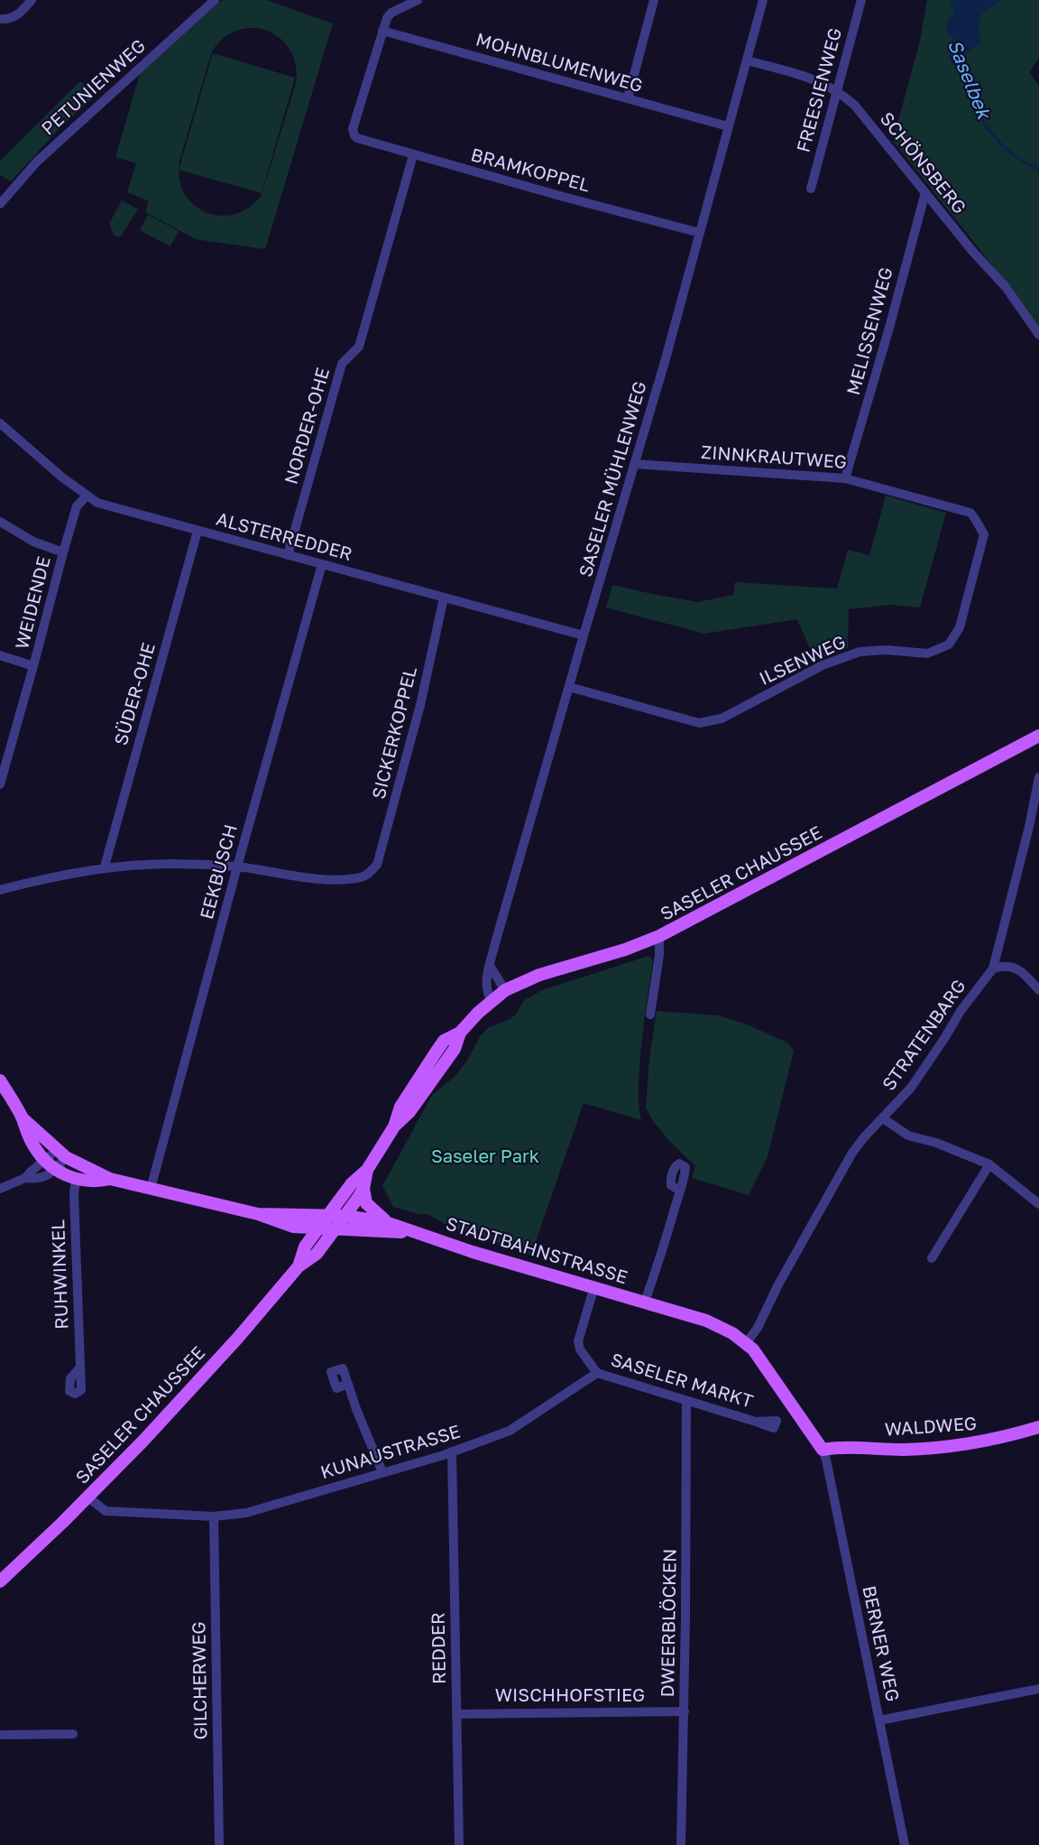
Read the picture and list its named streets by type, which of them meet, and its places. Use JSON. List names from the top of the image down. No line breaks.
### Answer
{"streets":{"main road":["SASELER CHAUSSEE","STADTBAHNSTRASSE","SASELER MARKT","WALDWEG"],"street":["MOHNBLUMENWEG","PETUNIENWEG","FREESIENWEG","SCHÖNSBERG","BRAMKOPPEL","MELISSENWEG","NORDER-OHE","ZINNKRAUTWEG","SASELER MÜHLENWEG","ALSTERREDDER","WEIDENDE","ILSENWEG","SÜDER-OHE","SICKERKOPPEL","EEKBUSCH","STRATENBARG","RUHWINKEL","KUNAUSTRASSE","DWEERBLÖCKEN","BERNER WEG","REDDER","GILCHERWEG","WISCHHOFSTIEG"]},"crossings":[["MOHNBLUMENWEG","BRAMKOPPEL"],["MOHNBLUMENWEG","SASELER MÜHLENWEG"],["FREESIENWEG","SCHÖNSBERG"],["SCHÖNSBERG","MELISSENWEG"],["SCHÖNSBERG","SASELER MÜHLENWEG"],["BRAMKOPPEL","NORDER-OHE"],["BRAMKOPPEL","SASELER MÜHLENWEG"],["MELISSENWEG","ZINNKRAUTWEG"],["NORDER-OHE","ALSTERREDDER"],["ZINNKRAUTWEG","SASELER MÜHLENWEG"],["ZINNKRAUTWEG","ILSENWEG"],["SASELER MÜHLENWEG","ALSTERREDDER"],["SASELER MÜHLENWEG","ILSENWEG"],["SASELER MÜHLENWEG","SASELER CHAUSSEE"],["ALSTERREDDER","WEIDENDE"],["ALSTERREDDER","SÜDER-OHE"],["ALSTERREDDER","SICKERKOPPEL"],["ALSTERREDDER","EEKBUSCH"],["SICKERKOPPEL","EEKBUSCH"],["EEKBUSCH","STADTBAHNSTRASSE"],["SASELER CHAUSSEE","STADTBAHNSTRASSE"],["SASELER CHAUSSEE","KUNAUSTRASSE"],["STRATENBARG","SASELER MARKT"],["STADTBAHNSTRASSE","RUHWINKEL"],["STADTBAHNSTRASSE","SASELER MARKT"],["SASELER MARKT","WALDWEG"],["SASELER MARKT","KUNAUSTRASSE"],["SASELER MARKT","DWEERBLÖCKEN"],["SASELER MARKT","BERNER WEG"],["WALDWEG","BERNER WEG"],["KUNAUSTRASSE","REDDER"],["KUNAUSTRASSE","GILCHERWEG"],["DWEERBLÖCKEN","WISCHHOFSTIEG"],["REDDER","WISCHHOFSTIEG"]],"water":["Saselbek"],"parks":["Saseler Park"]}
